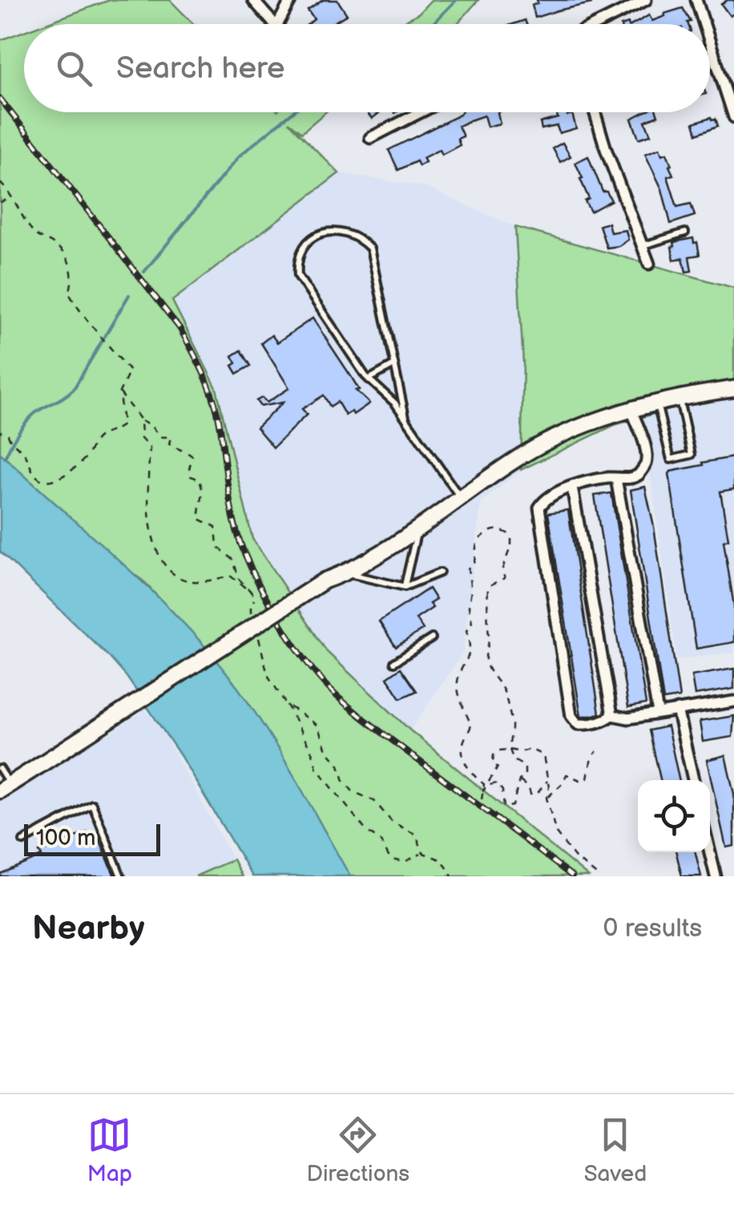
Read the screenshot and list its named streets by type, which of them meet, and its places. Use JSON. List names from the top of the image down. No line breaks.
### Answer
{"scale_bar":"100 m","page":{"search":"Search here","scale":"100 m","heading":["Nearby","0 results"],"nav":["Map","Directions","Saved"]}}
